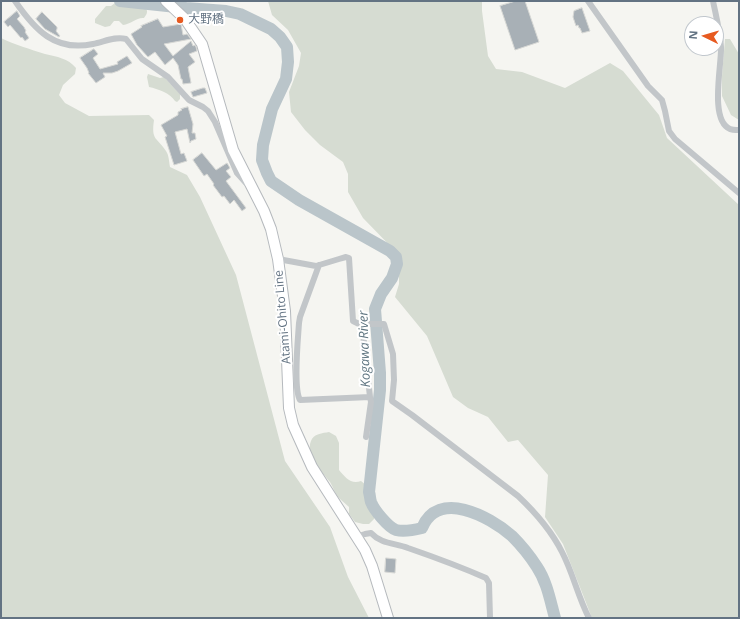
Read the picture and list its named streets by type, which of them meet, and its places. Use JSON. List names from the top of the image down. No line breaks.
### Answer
{"streets":{"main road":["Atami-Ohito Line"]},"water":["Kogawa River"],"places":["大野橋"],"north":"left"}
